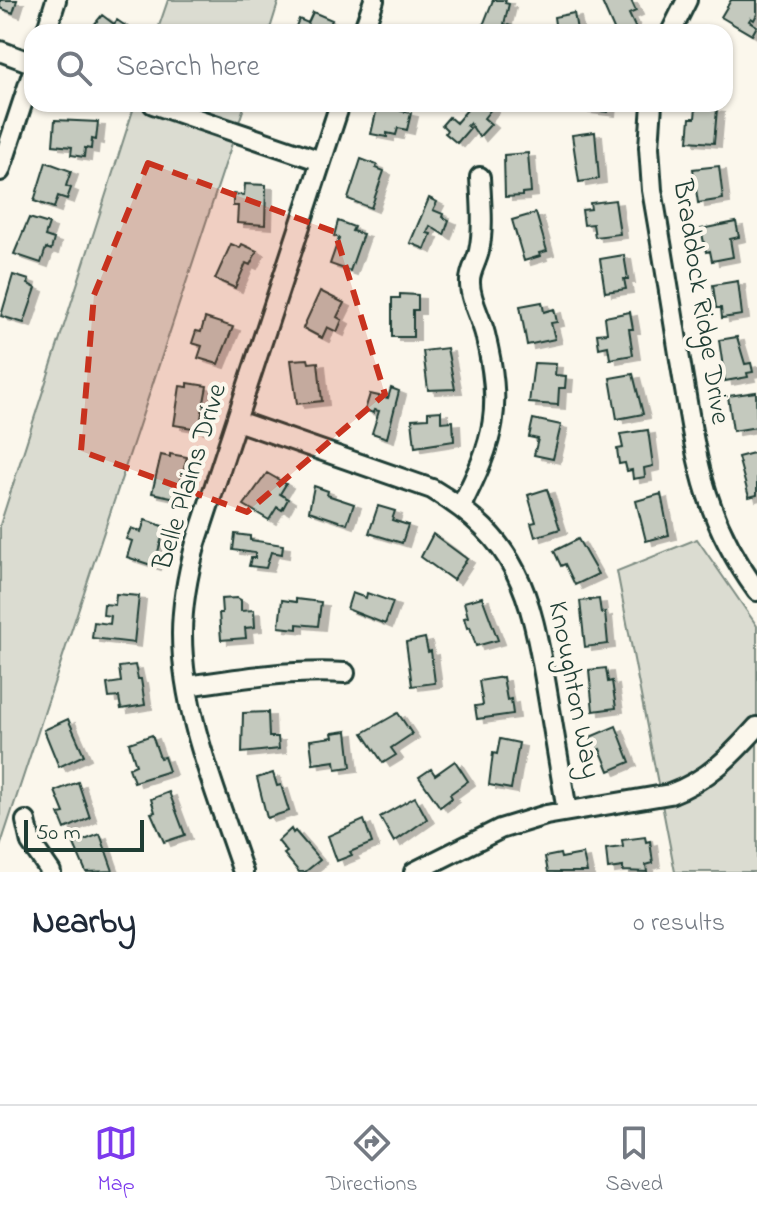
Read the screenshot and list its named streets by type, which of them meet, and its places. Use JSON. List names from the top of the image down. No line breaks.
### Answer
{"streets":{"street":["Braddock Ridge Drive","Belle Plains Drive","Knoughton Way"]},"crossings":[["Belle Plains Drive","Knoughton Way"]],"scale_bar":"50 m","page":{"search":"Search here","scale":"50 m","heading":["Nearby","0 results"],"nav":["Map","Directions","Saved"]}}
